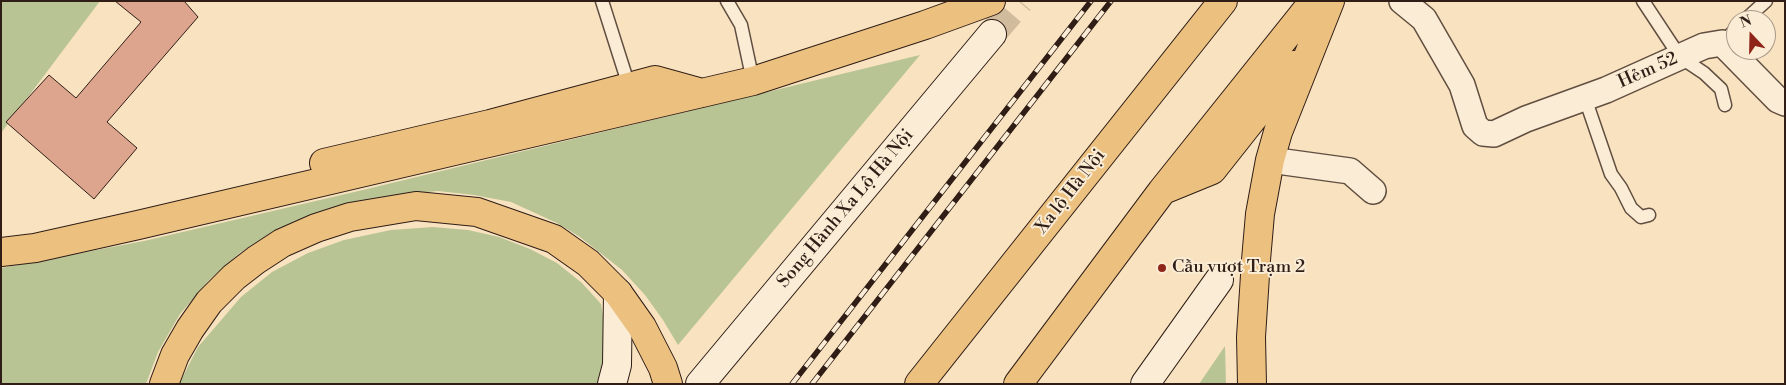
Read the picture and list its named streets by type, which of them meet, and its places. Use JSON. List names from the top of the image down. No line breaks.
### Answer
{"streets":{"highway":["Xa lộ Hà Nội"],"main road":["Song Hành Xa Lộ Hà Nội"],"street":["Hẻm 52"]},"places":["Cầu vượt Trạm 2"],"north":"top"}
